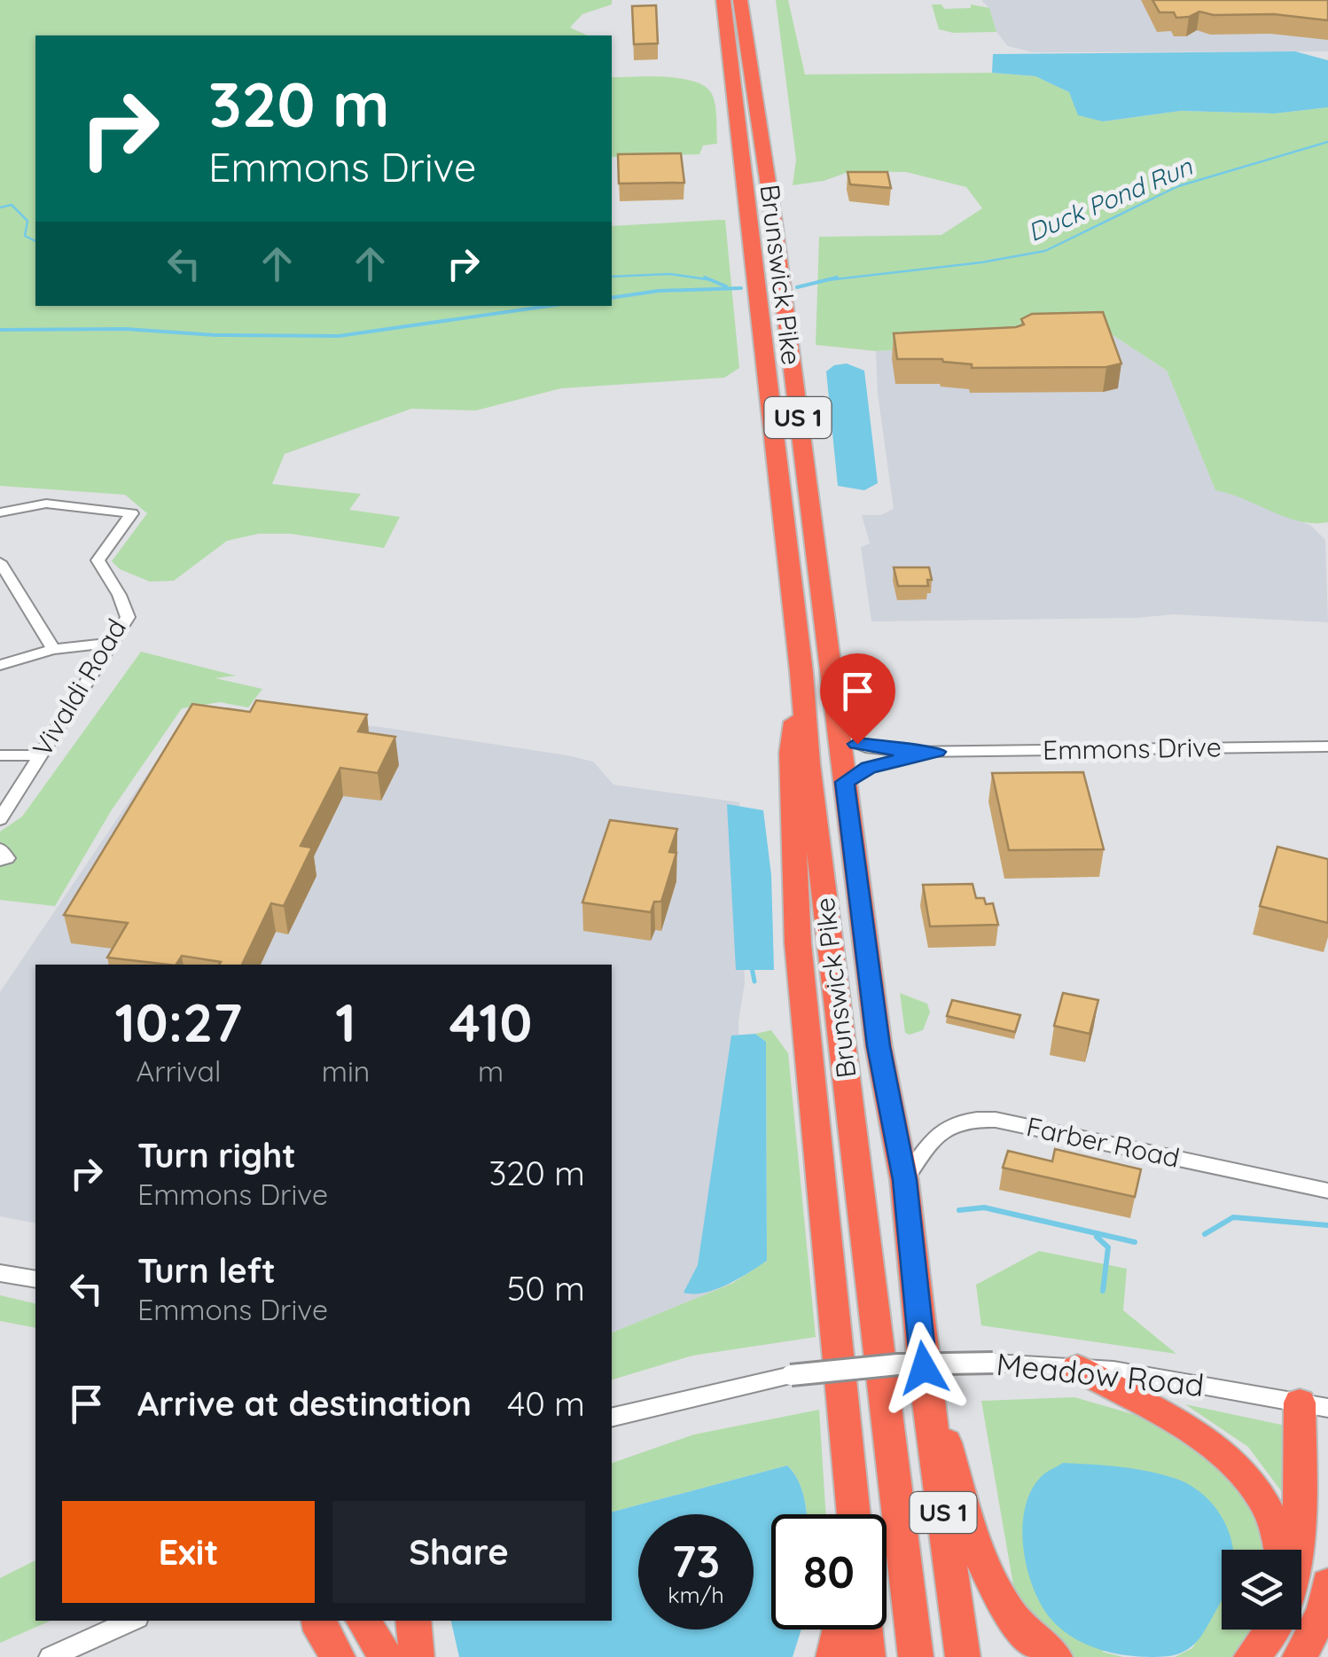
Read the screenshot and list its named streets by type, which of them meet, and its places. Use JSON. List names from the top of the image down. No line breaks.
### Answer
{"streets":{"highway":["Brunswick Pike","US 1"],"street":["Vivaldi Road","Emmons Drive","Farber Road","Meadow Road"]},"crossings":[["Brunswick Pike","Emmons Drive"],["Brunswick Pike","Farber Road"]],"water":["Duck Pond Run"],"page":{"turn":["320 m","Emmons Drive"],"eta":["10:27","Arrival","1","min","410","m"],"list":[{"name":"Turn right","note":"Emmons Drive","value":"320 m"},{"name":"Turn left","note":"Emmons Drive","value":"50 m"},{"name":"Arrive at destination","value":"40 m"}],"buttons":["Exit","Share"],"speed":"73 km/h","limit":"80"}}
